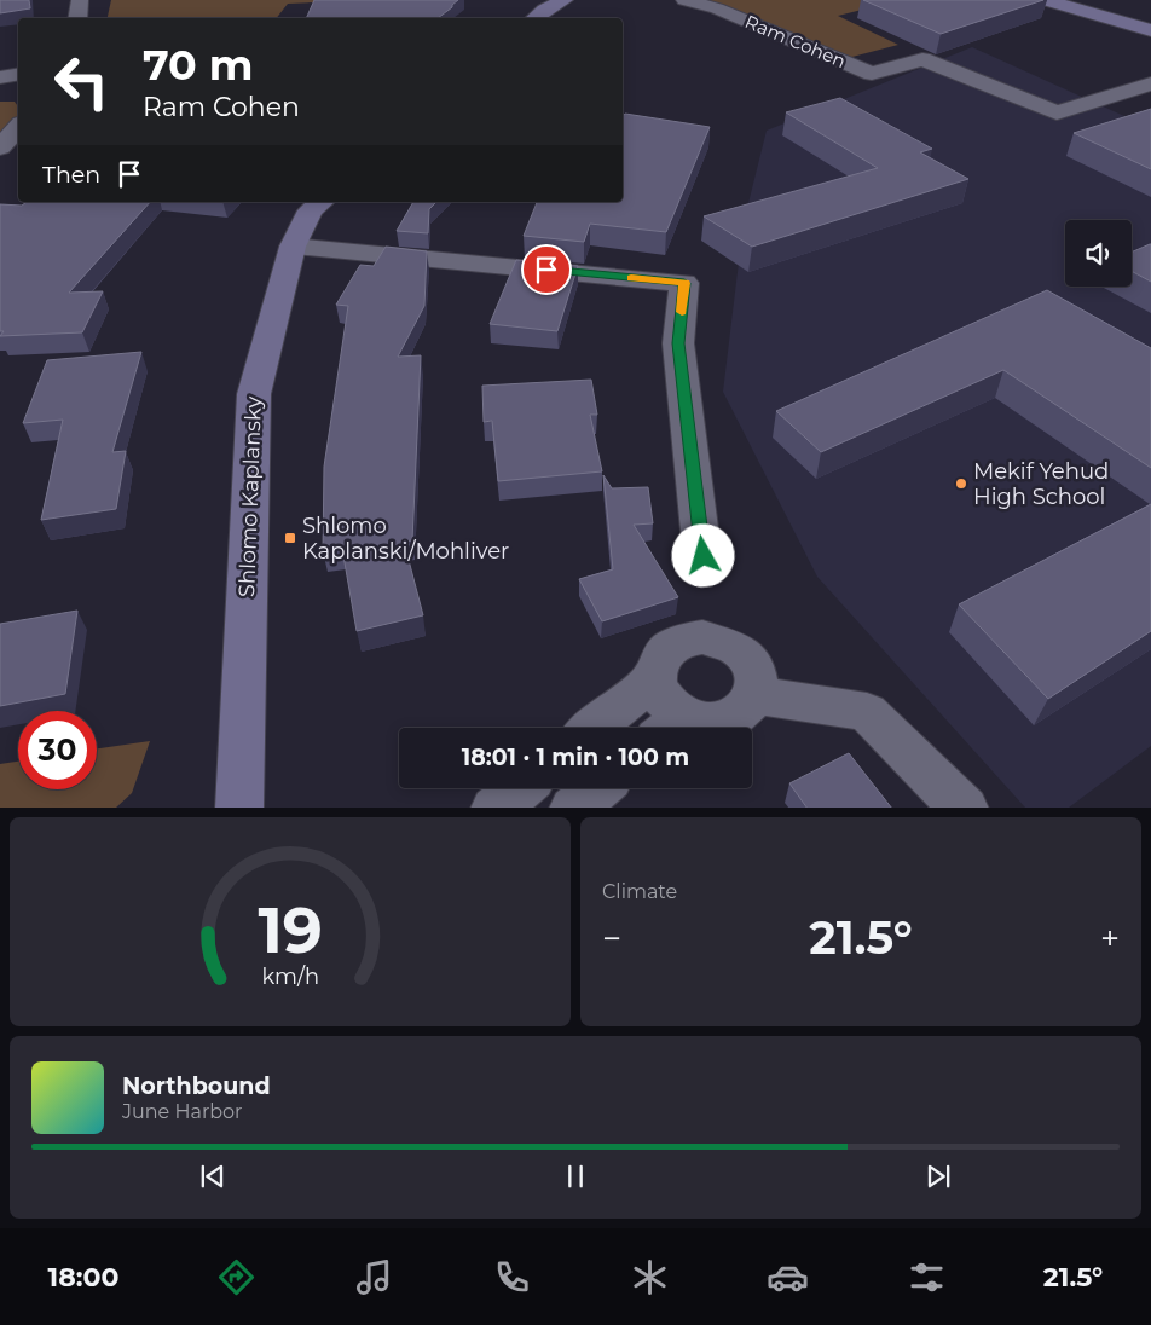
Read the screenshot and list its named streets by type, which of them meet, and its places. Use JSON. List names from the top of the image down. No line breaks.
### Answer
{"streets":{"street":["Ram Cohen","Shlomo Kaplansky"]},"places":{"other":["Mekif Yehud High School"],"transit":["Shlomo Kaplanski/Mohliver"]},"page":{"turn":["70 m","Ram Cohen"],"then":"Then","limit":"30","trip":"18:01 · 1 min · 100 m","tile":"Climate","heat":["−","21.5°","+"],"song":["Northbound","June Harbor"],"tabs":["18:00","21.5°"],"gauge":["19","km/h"]}}
